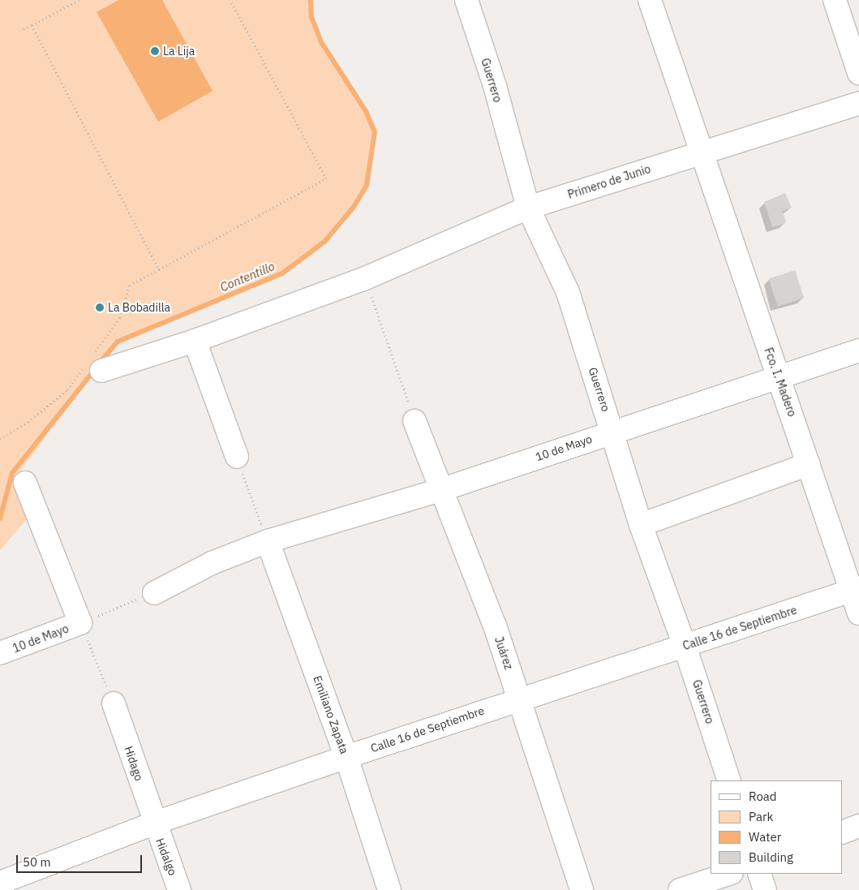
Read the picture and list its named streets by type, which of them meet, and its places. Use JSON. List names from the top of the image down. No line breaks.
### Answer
{"streets":{"street":["Guerrero","Primero de Junio","Fco. I. Madero","10 de Mayo","Calle 16 de Septiembre","Juárez","Emiliano Zapata","Hidago","Hidalgo"]},"crossings":[["Guerrero","Primero de Junio"],["Guerrero","10 de Mayo"],["Guerrero","Calle 16 de Septiembre"],["Primero de Junio","Fco. I. Madero"],["Fco. I. Madero","10 de Mayo"],["Fco. I. Madero","Calle 16 de Septiembre"],["10 de Mayo","Juárez"],["10 de Mayo","Emiliano Zapata"],["Calle 16 de Septiembre","Juárez"],["Calle 16 de Septiembre","Emiliano Zapata"],["Calle 16 de Septiembre","Hidago"],["Calle 16 de Septiembre","Hidalgo"],["Hidago","Hidalgo"]],"water":["Contentillo"],"places":["La Lija","La Bobadilla"],"legend":["Road","Park","Water","Building"],"scale_bar":"50 m"}
